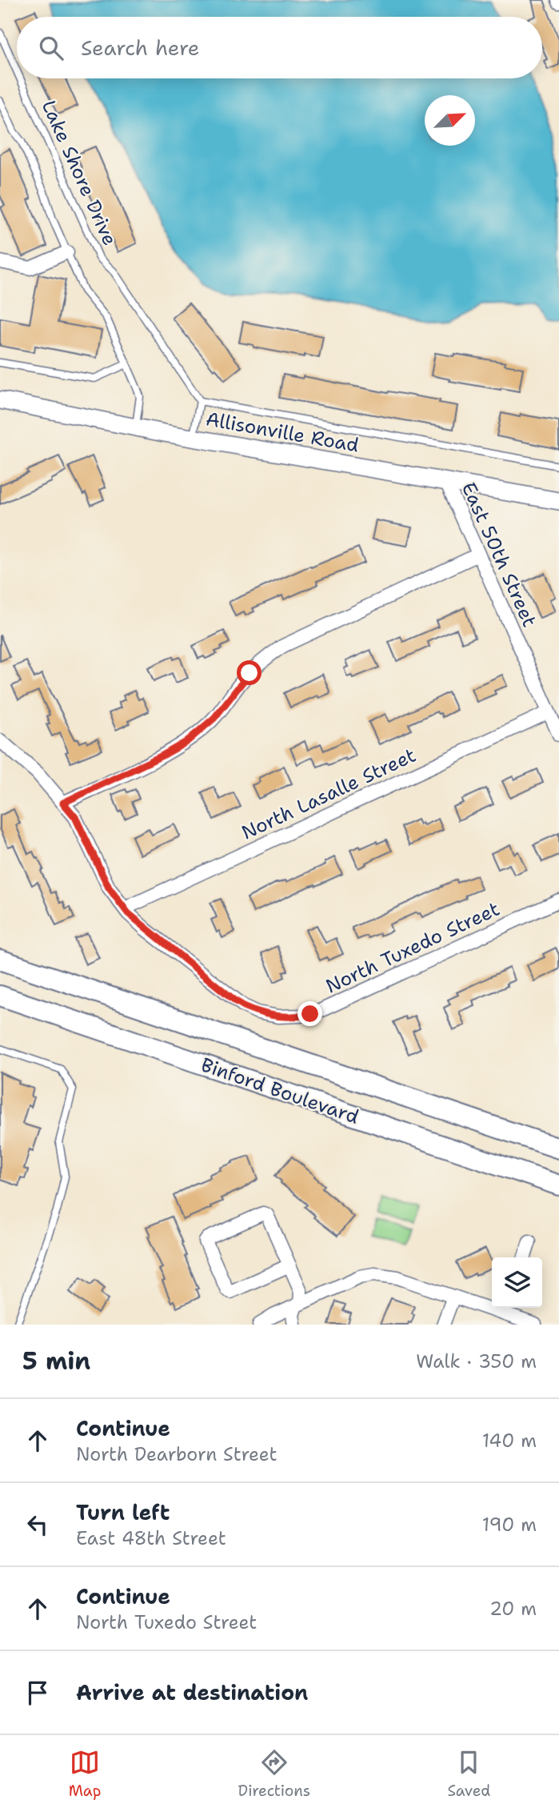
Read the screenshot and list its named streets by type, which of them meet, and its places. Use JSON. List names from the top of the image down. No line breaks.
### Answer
{"streets":{"main road":["Allisonville Road","Binford Boulevard"],"street":["East 50th Street","North Lasalle Street","North Tuxedo Street"],"lane":["Lake Shore Drive"]},"crossings":[["Allisonville Road","East 50th Street"],["East 50th Street","North Lasalle Street"],["North Lasalle Street","North Tuxedo Street"]],"north":"top right","page":{"search":"Search here","heading":["5 min","Walk · 350 m"],"list":[["Continue","North Dearborn Street","140 m"],["Turn left","East 48th Street","190 m"],["Continue","North Tuxedo Street","20 m"],"Arrive at destination"],"nav":["Map","Directions","Saved"]}}
